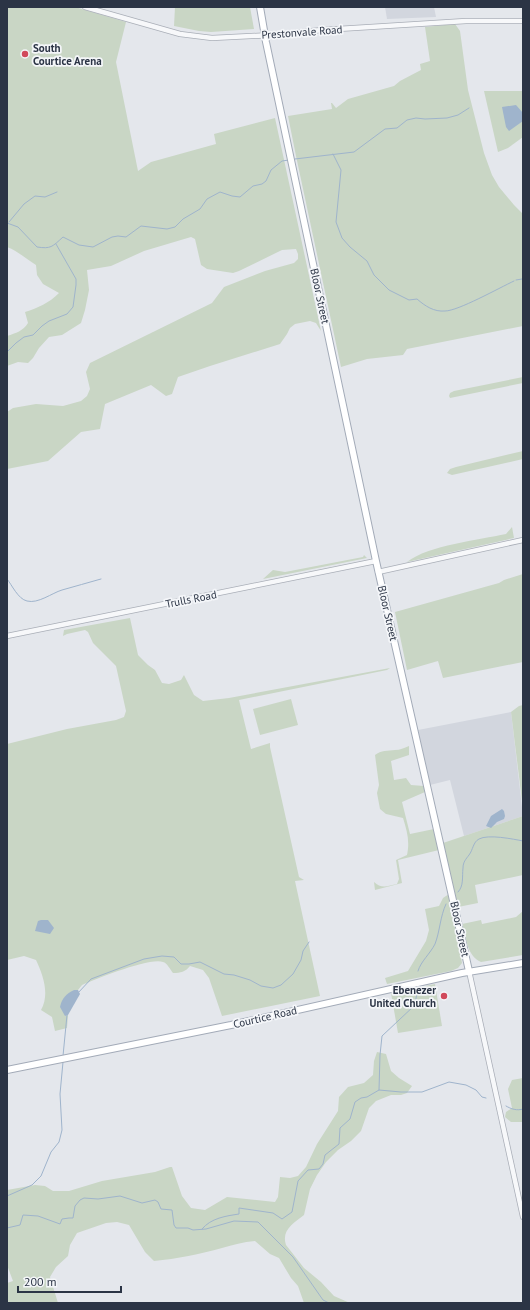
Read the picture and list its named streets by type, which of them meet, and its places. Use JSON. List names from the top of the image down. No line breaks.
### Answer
{"streets":{"main road":["Bloor Street","Courtice Road"],"street":["Prestonvale Road","Trulls Road"]},"crossings":[["Prestonvale Road","Bloor Street"],["Bloor Street","Trulls Road"],["Bloor Street","Courtice Road"]],"places":["South Courtice Arena","Ebenezer United Church"],"scale_bar":"200 m"}
